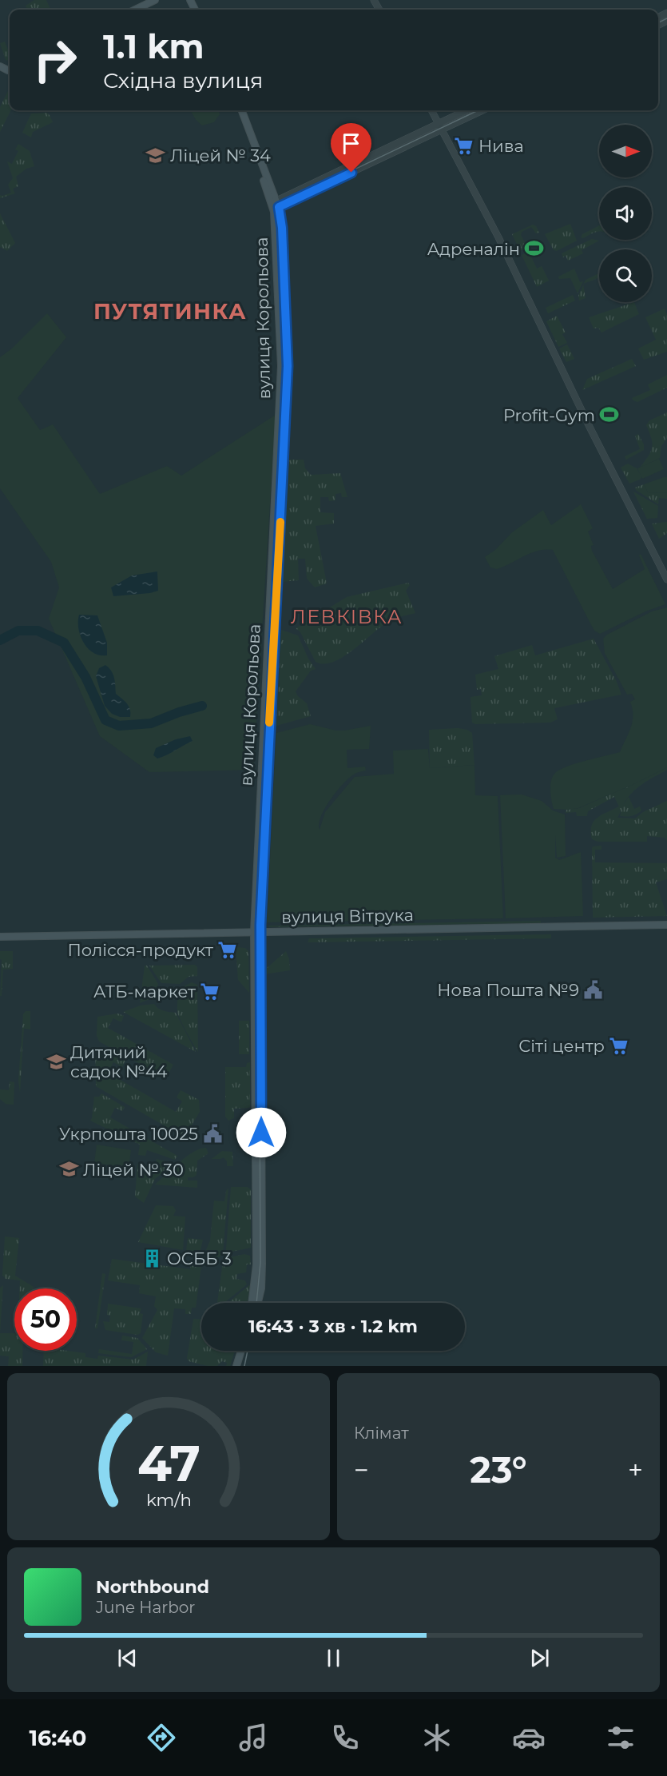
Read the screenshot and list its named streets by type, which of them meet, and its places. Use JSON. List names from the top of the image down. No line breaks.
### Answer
{"streets":{"main road":["вулиця Корольова","вулиця Вітрука"]},"crossings":[["вулиця Корольова","вулиця Вітрука"]],"districts":["ПУТЯТИНКА","ЛЕВКІВКА"],"places":{"supermarket":["Нива","Полісся-продукт","АТБ-маркет","Сіті центр"],"school or university":["Ліцей № 34","Дитячий садок №44","Ліцей № 30"],"sports":["Адреналін","Profit-Gym"],"public building":["Нова Пошта №9","Укрпошта 10025"],"building":["ОСББ 3"]},"north":"right","page":{"turn":["1.1 km","Східна вулиця"],"limit":"50","trip":"16:43 · 3 хв · 1.2 km","tile":"Клімат","heat":["−","23°","+"],"song":["Northbound","June Harbor"],"tabs":"16:40","gauge":["47","km/h"]}}
